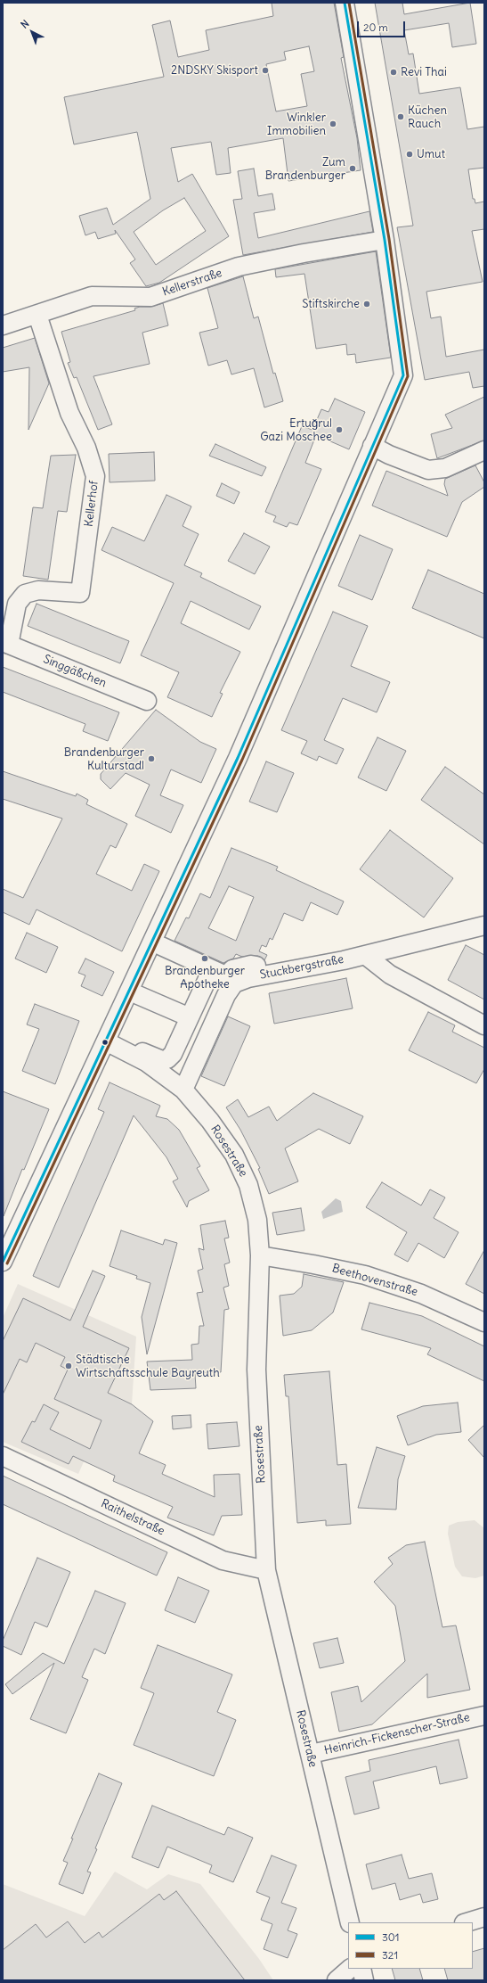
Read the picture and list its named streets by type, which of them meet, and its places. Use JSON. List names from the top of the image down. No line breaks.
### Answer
{"streets":{"street":["Kellerstraße","Kellerhof","Singgäßchen","Stuckbergstraße","Rosestraße","Beethovenstraße","Raithelstraße","Heinrich-Fickenscher-Straße"]},"crossings":[["Kellerstraße","Kellerhof"],["Kellerhof","Singgäßchen"],["Stuckbergstraße","Rosestraße"],["Rosestraße","Beethovenstraße"],["Rosestraße","Raithelstraße"],["Rosestraße","Heinrich-Fickenscher-Straße"]],"places":["2NDSKY Skisport","Revi Thai","Küchen Rauch","Winkler Immobilien","Umut","Zum Brandenburger","Stiftskirche","Ertuğrul Gazi Moschee","Brandenburger Kulturstadl","Brandenburger Apotheke","Städtische Wirtschaftsschule Bayreuth"],"lines":["transit line 301","transit line 321"],"legend":["301","321"],"scale_bar":"20 m","north":"top left"}
